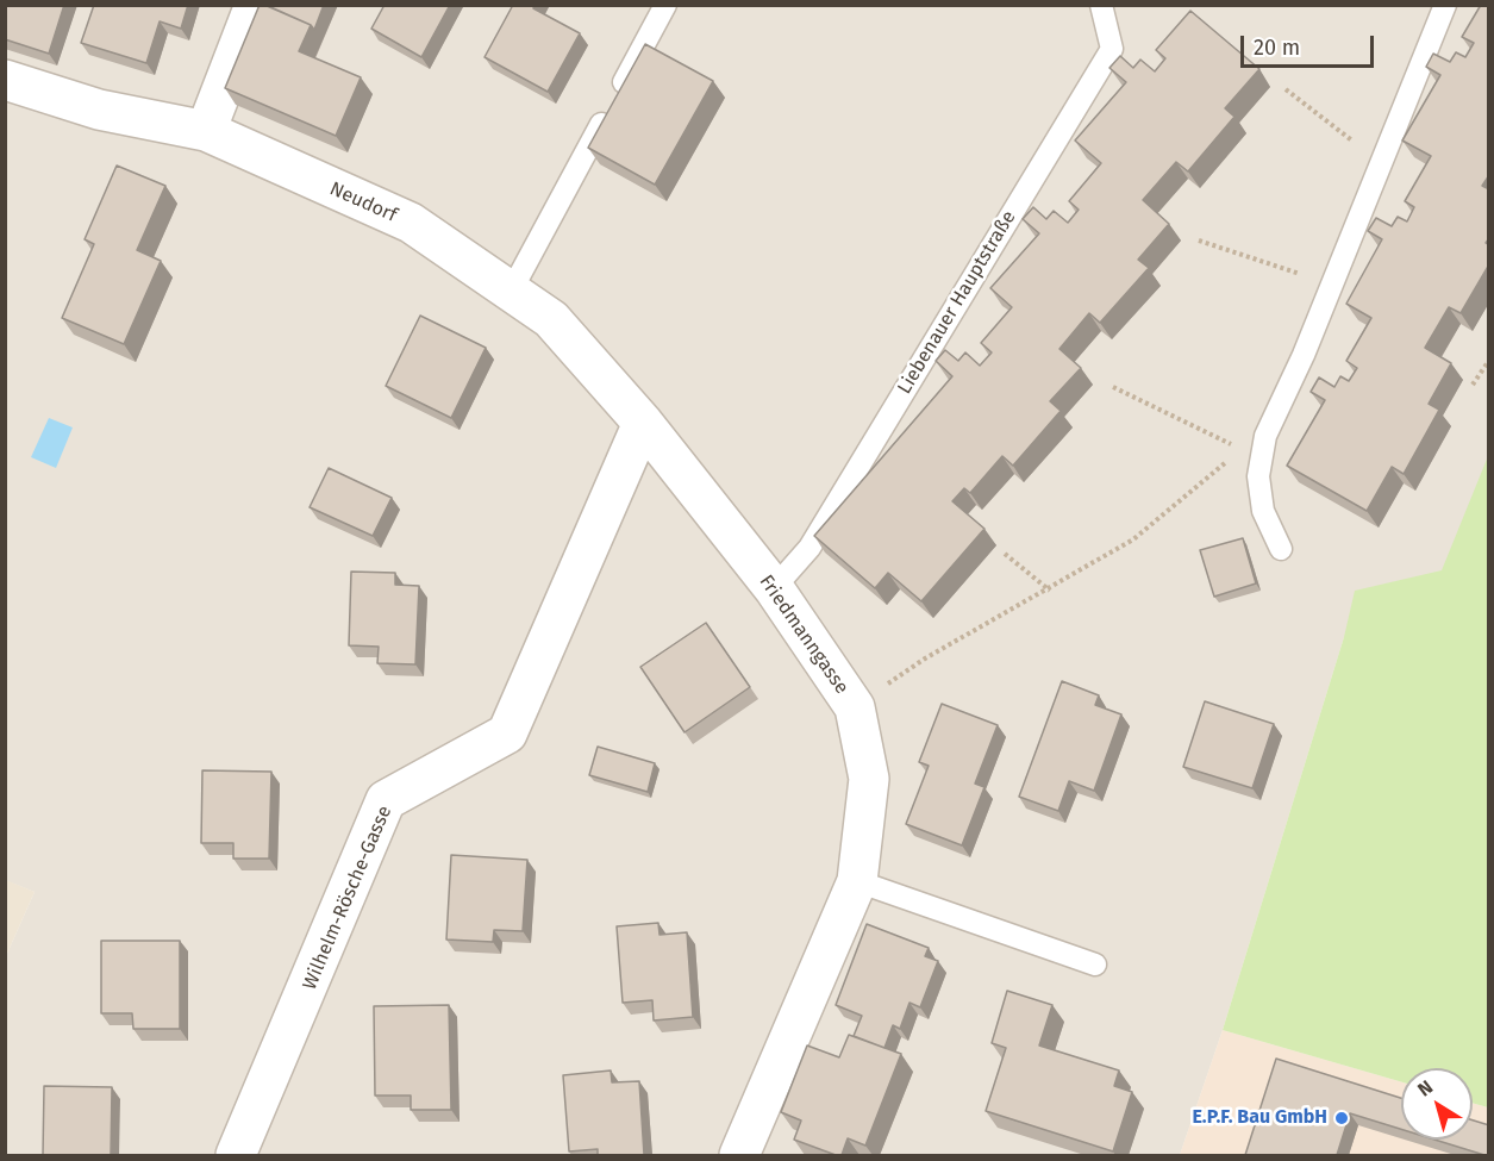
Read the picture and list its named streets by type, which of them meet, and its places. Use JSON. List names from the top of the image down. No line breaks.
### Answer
{"streets":{"street":["Neudorf","Friedmanngasse","Wilhelm-Rösche-Gasse"],"lane":["Liebenauer Hauptstraße"]},"crossings":[["Neudorf","Friedmanngasse"],["Neudorf","Wilhelm-Rösche-Gasse"],["Liebenauer Hauptstraße","Friedmanngasse"],["Friedmanngasse","Wilhelm-Rösche-Gasse"]],"places":["E.P.F. Bau GmbH"],"scale_bar":"20 m","north":"top left"}
